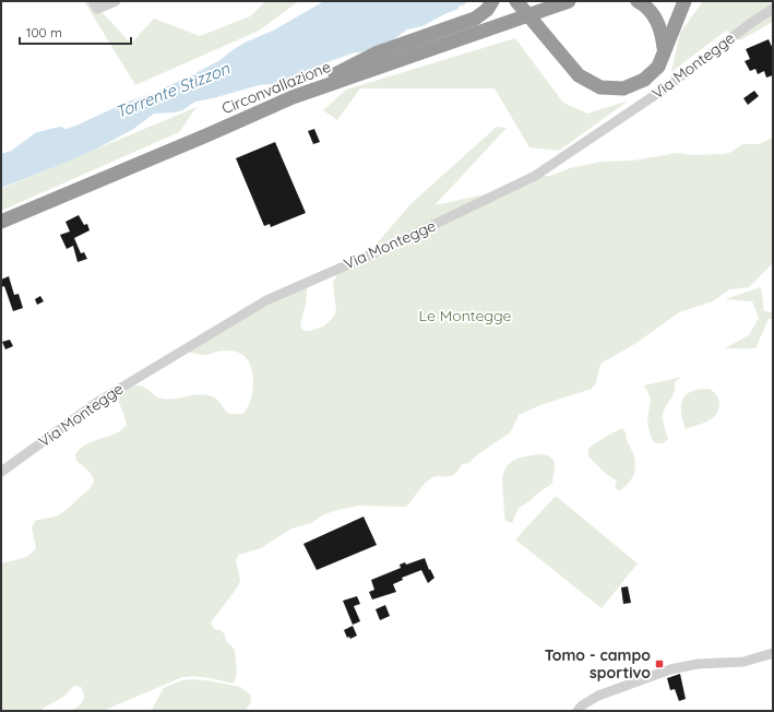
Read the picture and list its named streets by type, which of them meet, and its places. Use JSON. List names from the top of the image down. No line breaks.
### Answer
{"streets":{"highway":["Circonvallazione"],"street":["Via Montegge"]},"water":["Torrente Stizzon"],"parks":["Le Montegge"],"places":{"transit":["Tomo - campo sportivo"]},"scale_bar":"100 m"}
